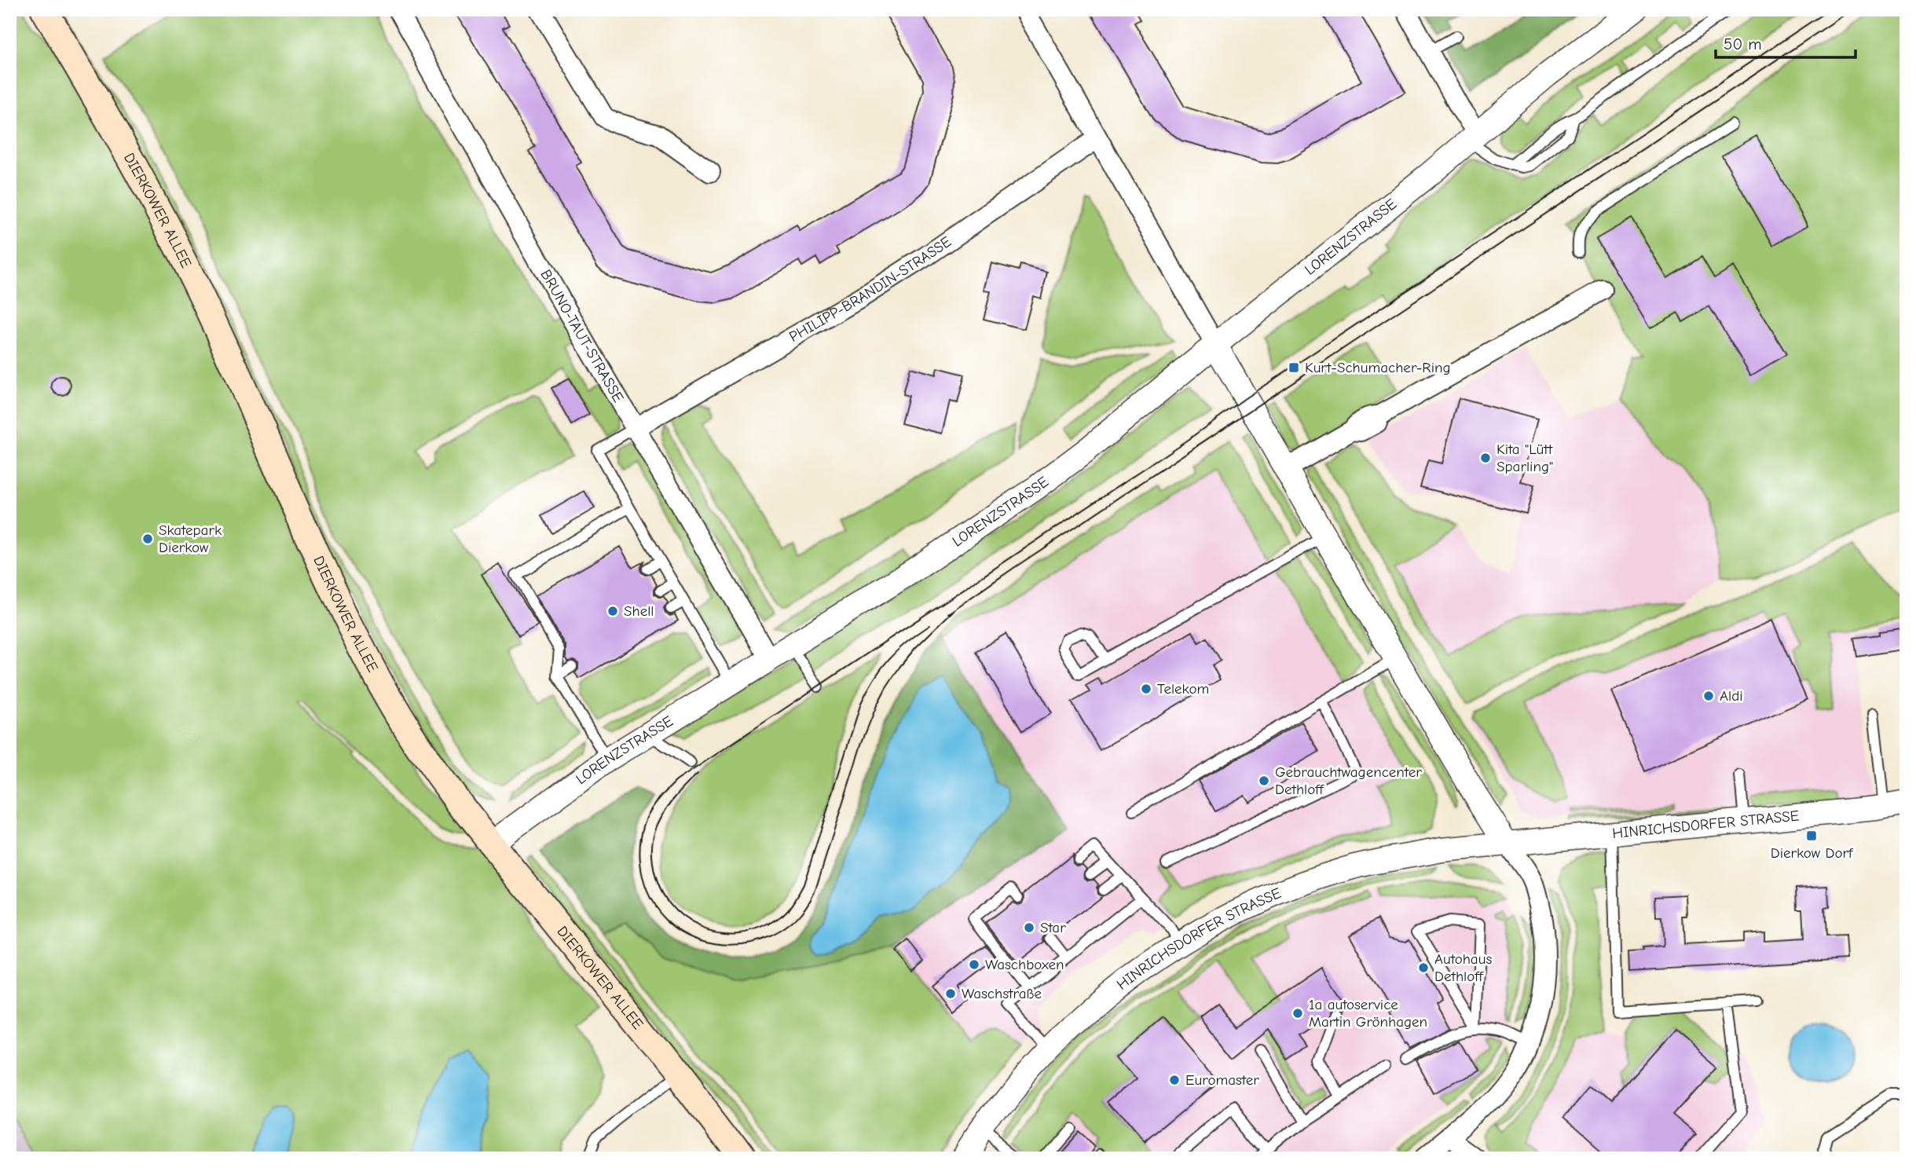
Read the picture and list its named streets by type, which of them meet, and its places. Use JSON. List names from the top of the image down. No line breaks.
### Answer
{"streets":{"main road":["DIERKOWER ALLEE"],"street":["LORENZSTRASSE","PHILIPP-BRANDIN-STRASSE","BRUNO-TAUT-STRASSE","HINRICHSDORFER STRASSE"]},"crossings":[["DIERKOWER ALLEE","LORENZSTRASSE"],["LORENZSTRASSE","BRUNO-TAUT-STRASSE"],["PHILIPP-BRANDIN-STRASSE","BRUNO-TAUT-STRASSE"]],"places":{"transit":["Kurt-Schumacher-Ring","Dierkow Dorf"],"other":["Kita \"Lütt Sparling\"","Skatepark Dierkow","Shell","Telekom","Aldi","Gebrauchtwagencenter Dethloff","Star","Waschboxen","Autohaus Dethloff","Waschstraße","1a autoservice Martin Grönhagen","Euromaster"]},"scale_bar":"50 m"}
